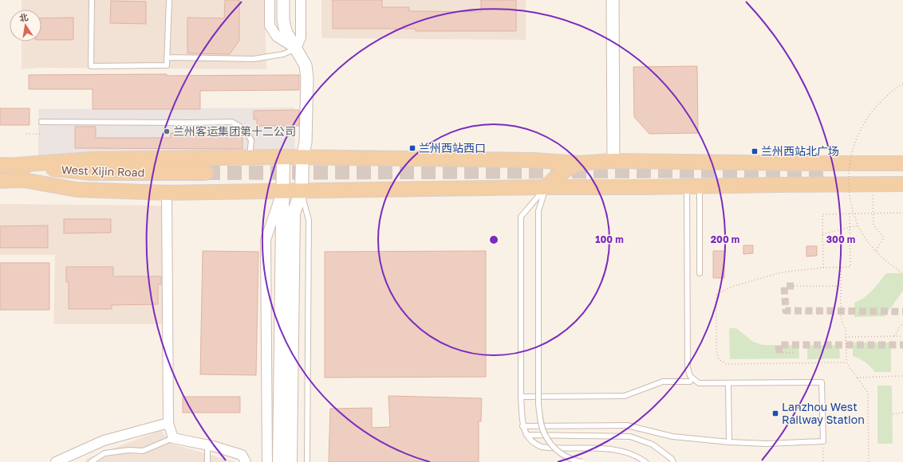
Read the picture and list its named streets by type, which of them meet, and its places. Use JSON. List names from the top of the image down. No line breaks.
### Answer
{"streets":{"main road":["West Xijin Road"]},"places":{"other":["兰州客运集团第十二公司"],"transit":["兰州西站西口","兰州西站北广场","Lanzhou West Railway Station"]},"north":"top","rings":["100 m","200 m","300 m"]}
